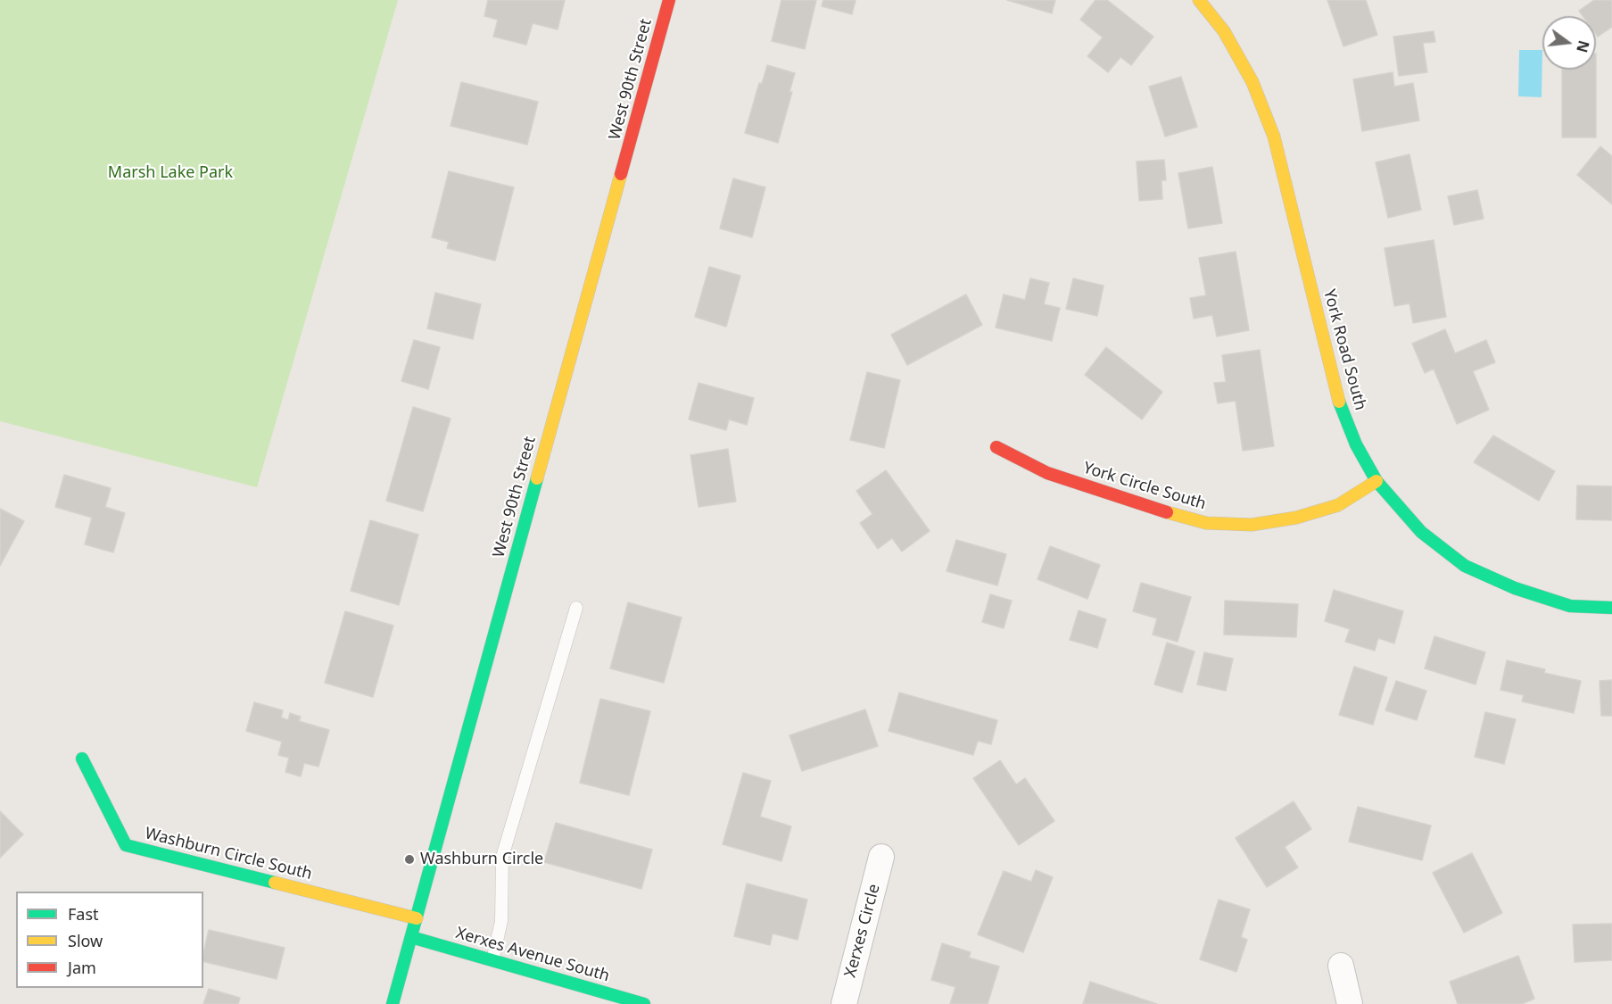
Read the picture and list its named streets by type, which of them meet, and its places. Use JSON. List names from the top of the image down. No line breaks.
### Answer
{"streets":{"street":["West 90th Street","York Road South","York Circle South","Washburn Circle South","Xerxes Circle","Xerxes Avenue South"]},"crossings":[["West 90th Street","Washburn Circle South"],["West 90th Street","Xerxes Avenue South"],["York Road South","York Circle South"]],"parks":["Marsh Lake Park"],"places":["Washburn Circle"],"legend":["Fast","Slow","Jam"],"north":"right"}
